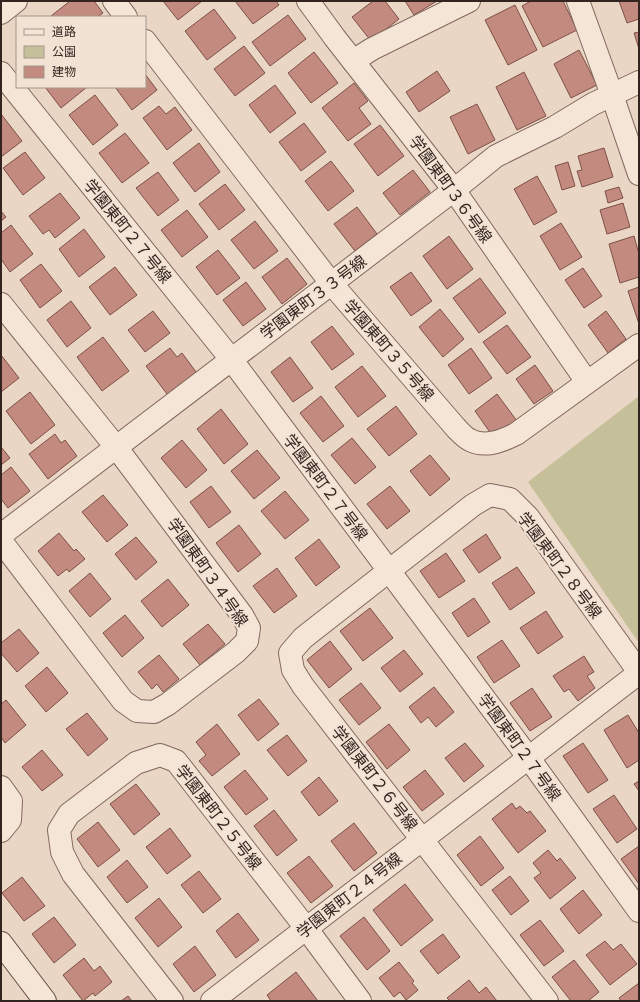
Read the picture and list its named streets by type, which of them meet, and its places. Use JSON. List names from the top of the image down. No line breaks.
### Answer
{"streets":{"street":["学園東町３６号線","学園東町２７号線","学園東町３３号線","学園東町３５号線","学園東町２８号線","学園東町３４号線","学園東町２６号線","学園東町２５号線","学園東町２４号線"]},"crossings":[["学園東町３６号線","学園東町３３号線"],["学園東町３６号線","学園東町３５号線"],["学園東町２７号線","学園東町３３号線"],["学園東町２７号線","学園東町２８号線"],["学園東町２７号線","学園東町２６号線"],["学園東町２７号線","学園東町２４号線"],["学園東町３３号線","学園東町３５号線"],["学園東町３３号線","学園東町３４号線"],["学園東町２８号線","学園東町２６号線"],["学園東町２８号線","学園東町２４号線"],["学園東町２６号線","学園東町２４号線"],["学園東町２５号線","学園東町２４号線"]],"legend":["道路","公園","建物"]}
